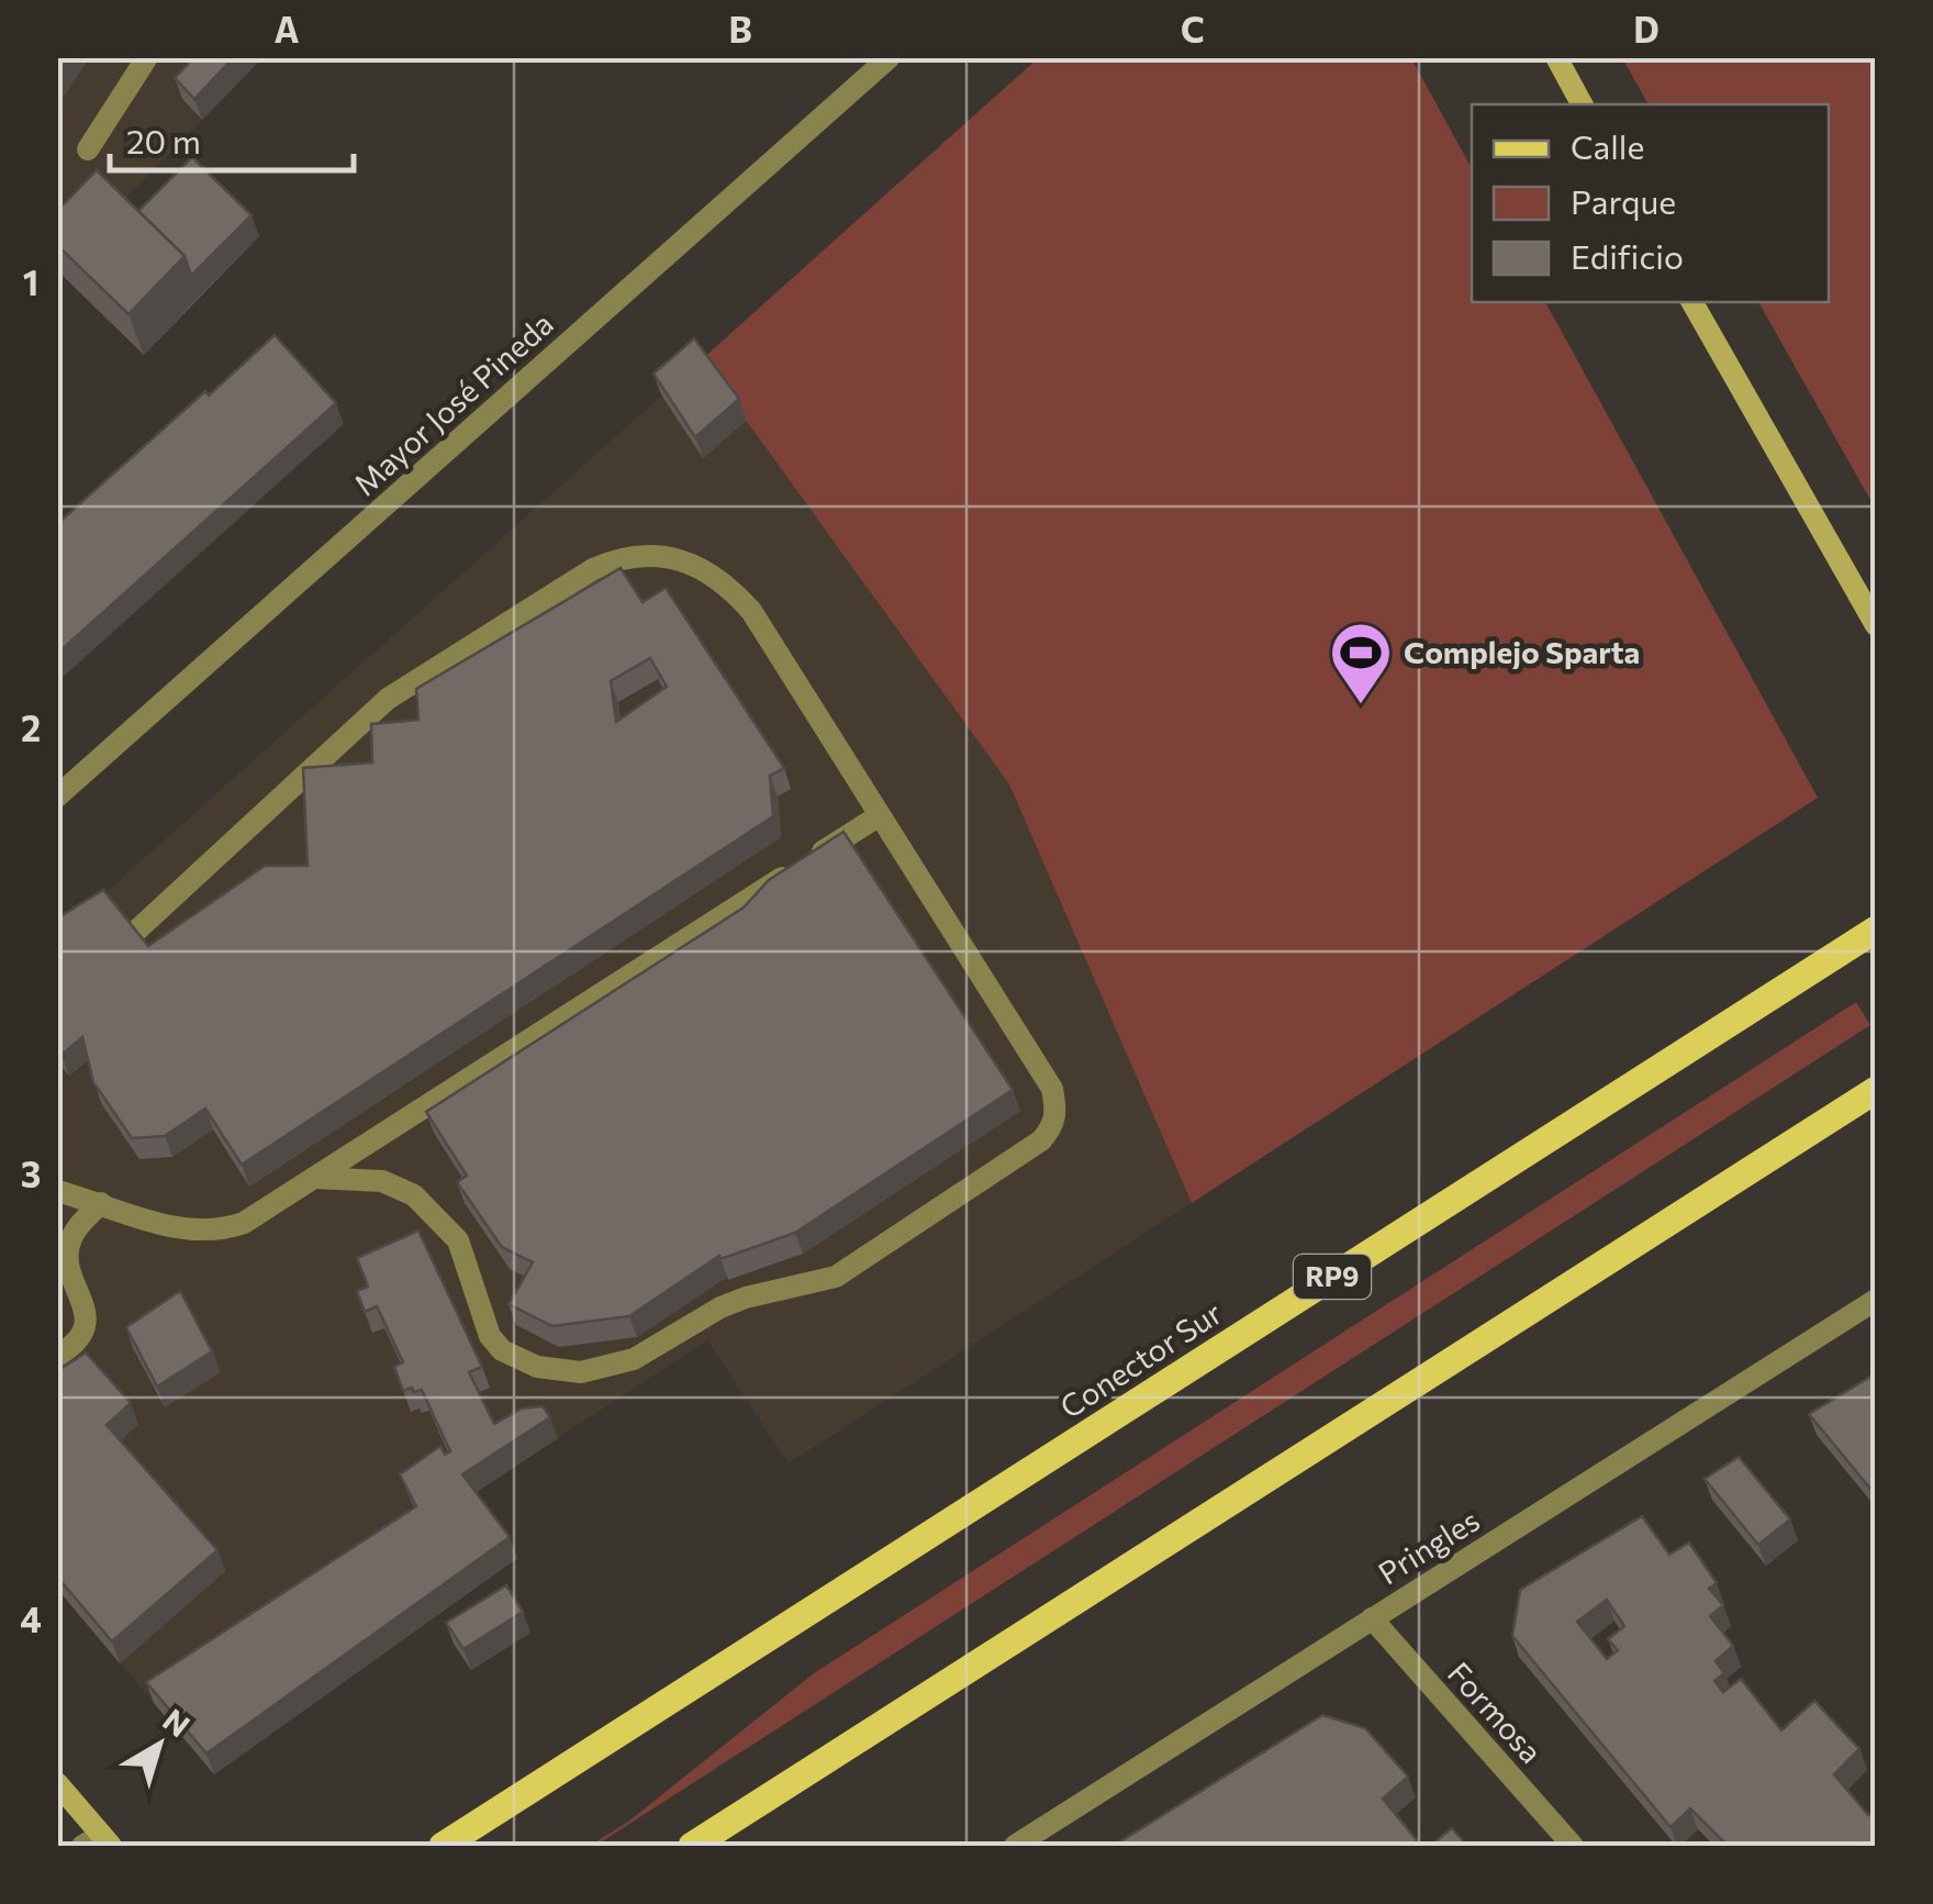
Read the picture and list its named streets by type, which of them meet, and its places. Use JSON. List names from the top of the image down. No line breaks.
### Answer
{"streets":{"main road":["RP9","Conector Sur"],"street":["Mayor José Pineda","Pringles","Formosa"]},"crossings":[["Pringles","Formosa"]],"places":{"sports":["Complejo Sparta"]},"legend":["Calle","Parque","Edificio"],"scale_bar":"20 m","north":"top right","grid":{"columns":["A","B","C","D"],"rows":["1","2","3","4"]}}
